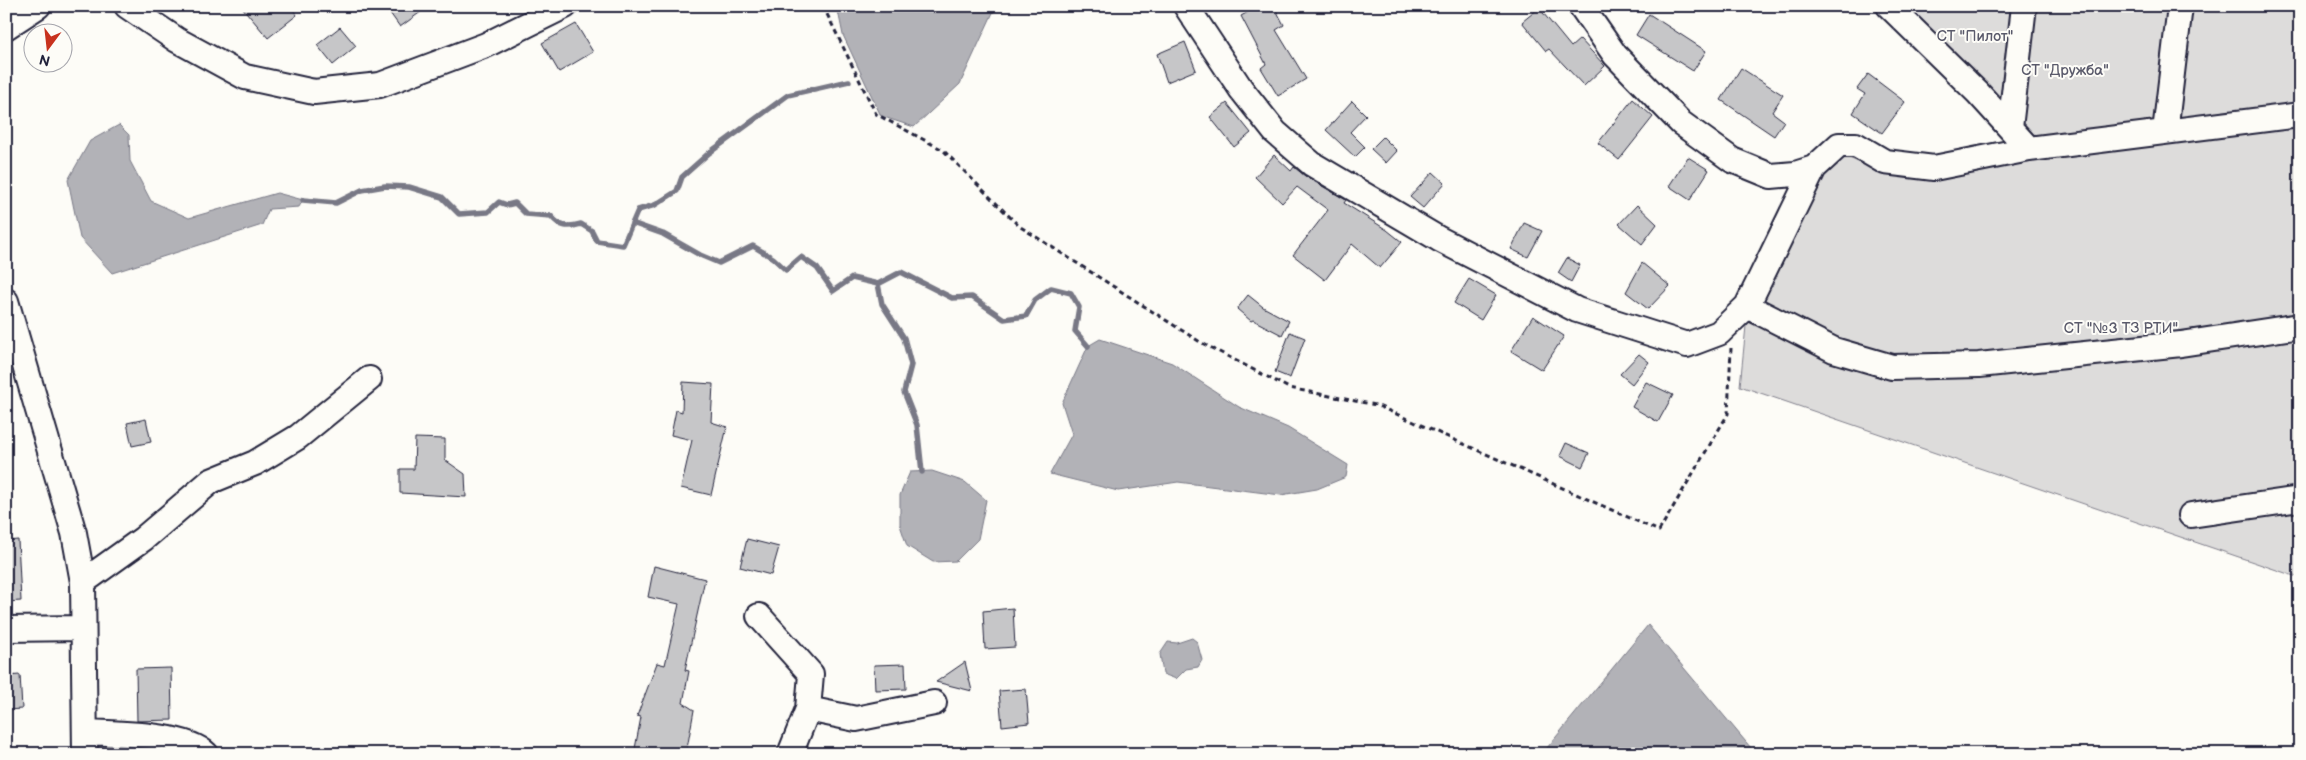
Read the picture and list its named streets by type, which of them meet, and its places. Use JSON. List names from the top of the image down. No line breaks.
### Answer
{"parks":["СТ \"Пилот\"","СТ \"Дружба\"","СТ \"№3 ТЗ РТИ\""],"north":"bottom"}
